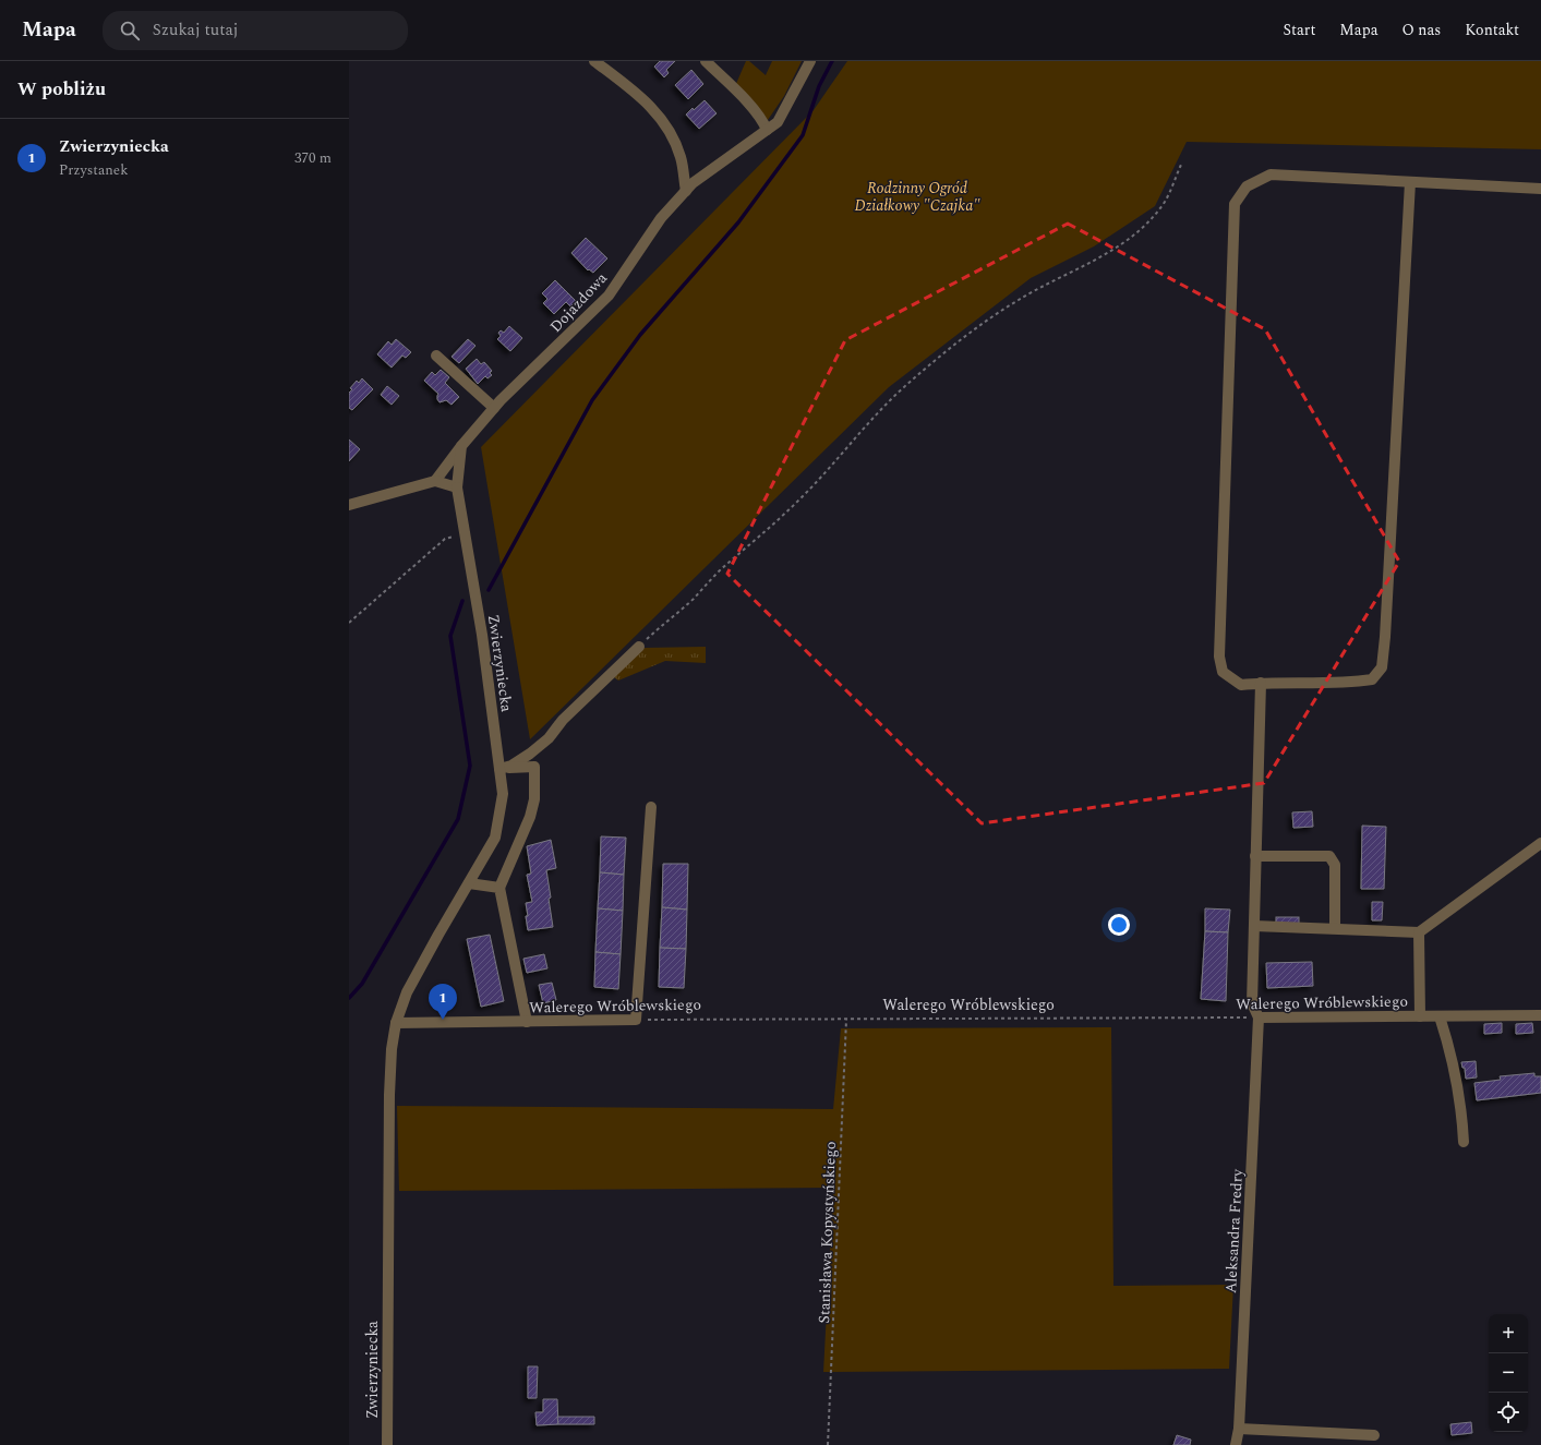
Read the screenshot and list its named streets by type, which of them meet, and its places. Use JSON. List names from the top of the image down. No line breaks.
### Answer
{"streets":{"street":["Dojazdowa","Zwierzyniecka","Walerego Wróblewskiego","Aleksandra Fredry"],"path":["Stanisława Kopystyńskiego"]},"crossings":[["Zwierzyniecka","Walerego Wróblewskiego"],["Walerego Wróblewskiego","Aleksandra Fredry"],["Walerego Wróblewskiego","Stanisława Kopystyńskiego"]],"parks":["Rodzinny Ogród Działkowy \"Czajka\""],"page":{"header":"Mapa","search":"Szukaj tutaj","nav":["Start","Mapa","O nas","Kontakt"],"heading":"W pobliżu","list":[{"mark":"1","name":"Zwierzyniecka","note":"Przystanek","value":"370 m"}],"pins":"1","map_buttons":["+","−"]}}
